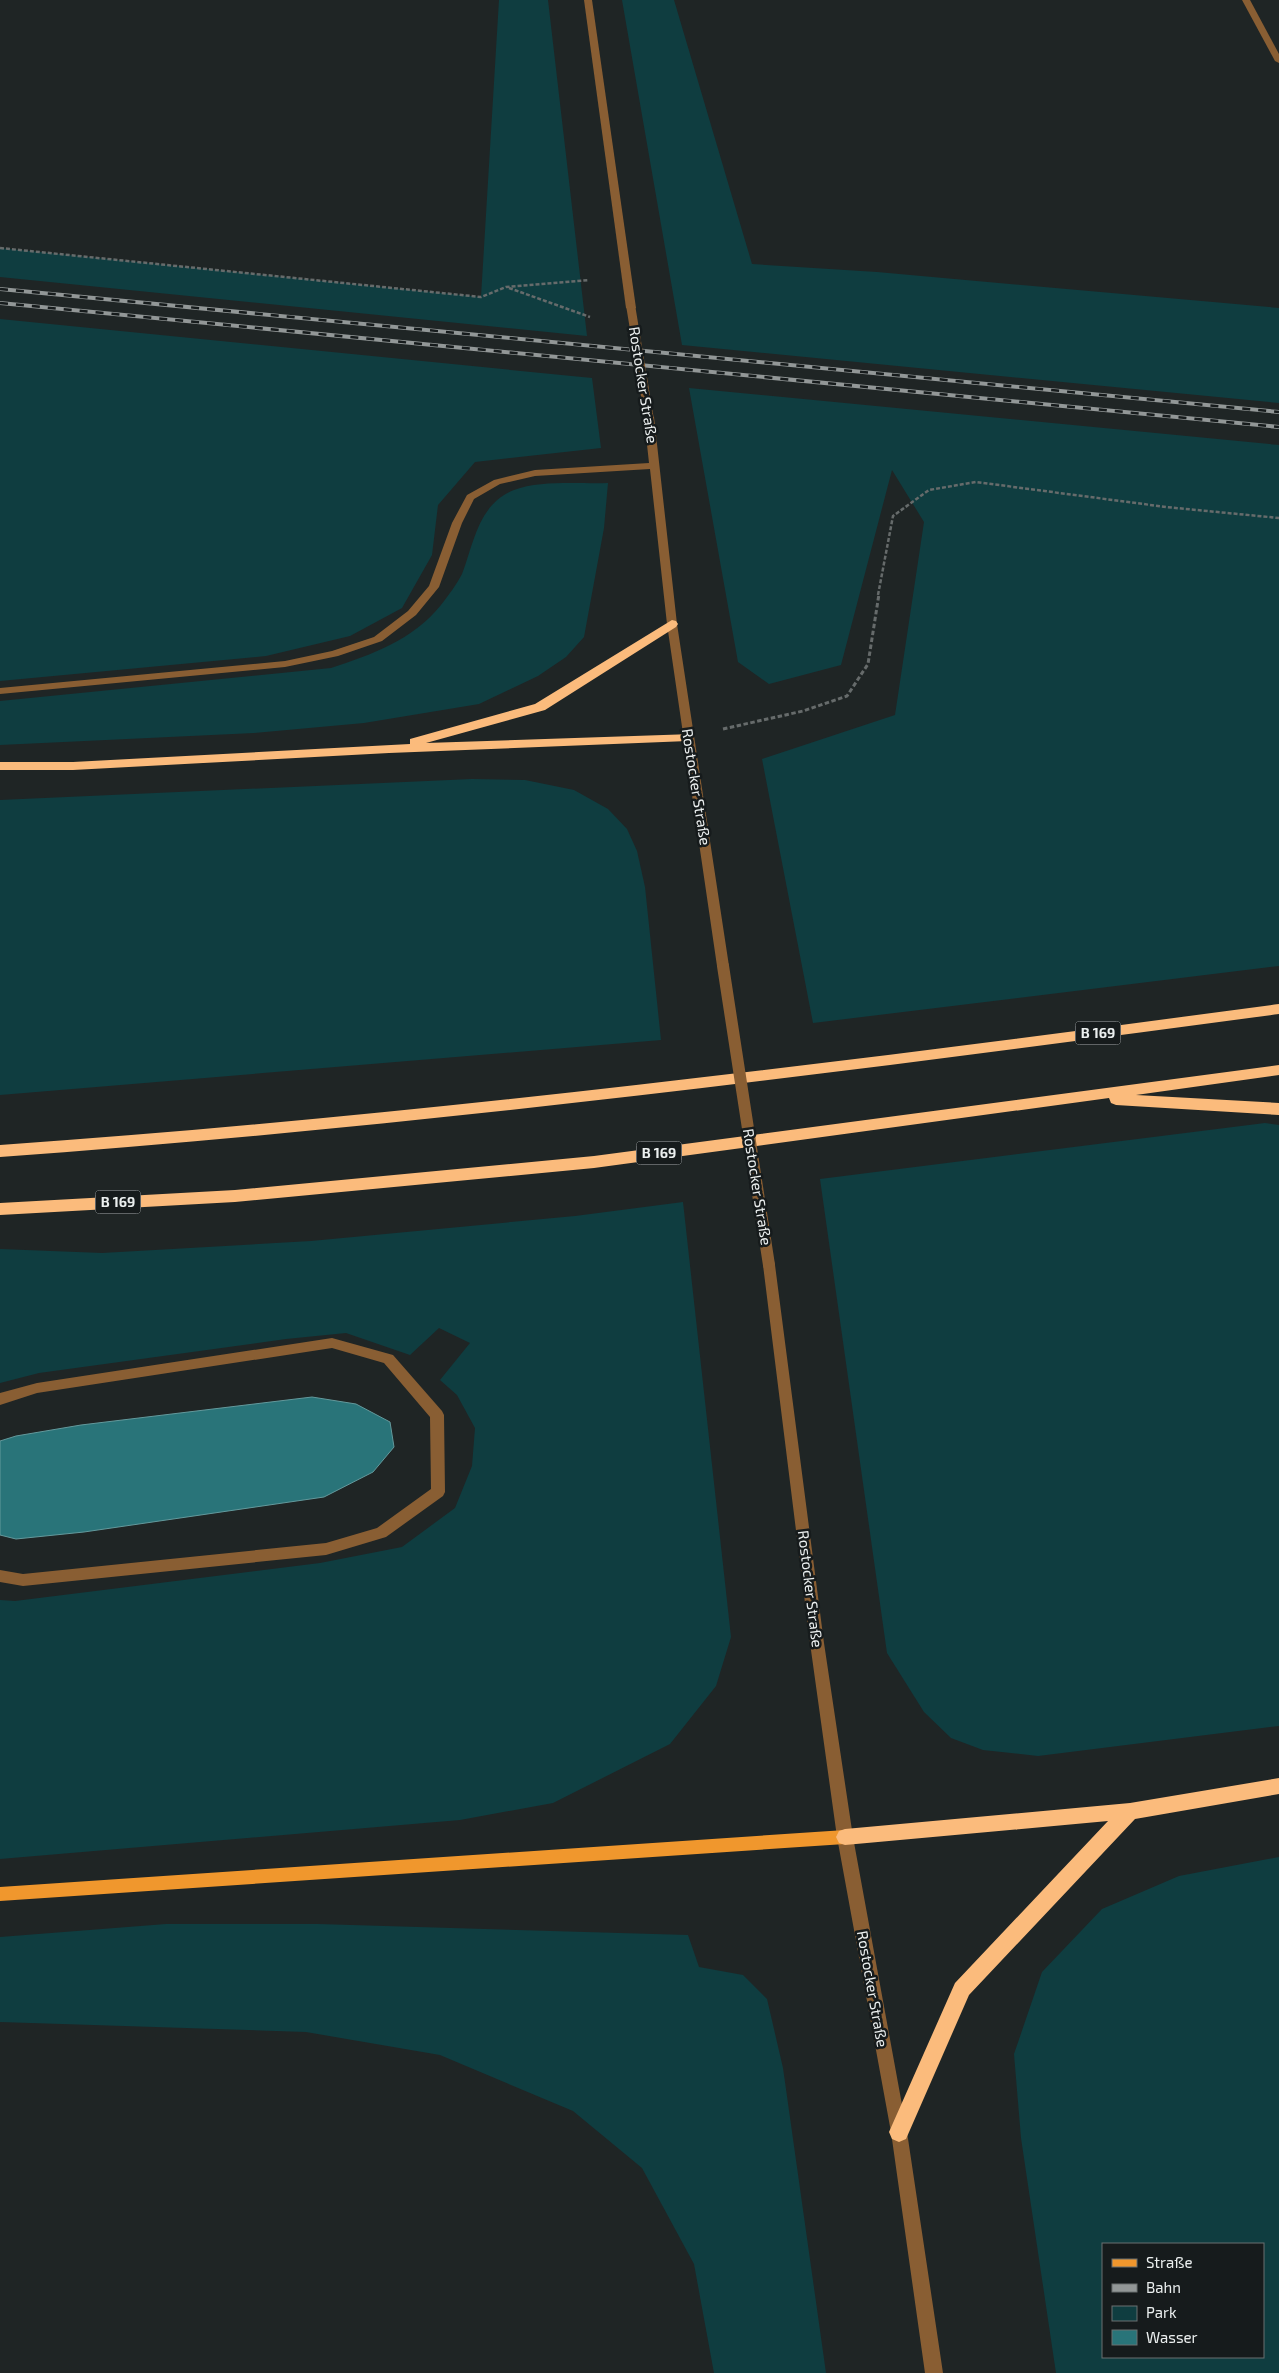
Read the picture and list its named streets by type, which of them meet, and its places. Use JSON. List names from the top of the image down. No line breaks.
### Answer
{"streets":{"highway":["B 169"],"street":["Rostocker Straße"]},"legend":["Straße","Bahn","Park","Wasser"]}
